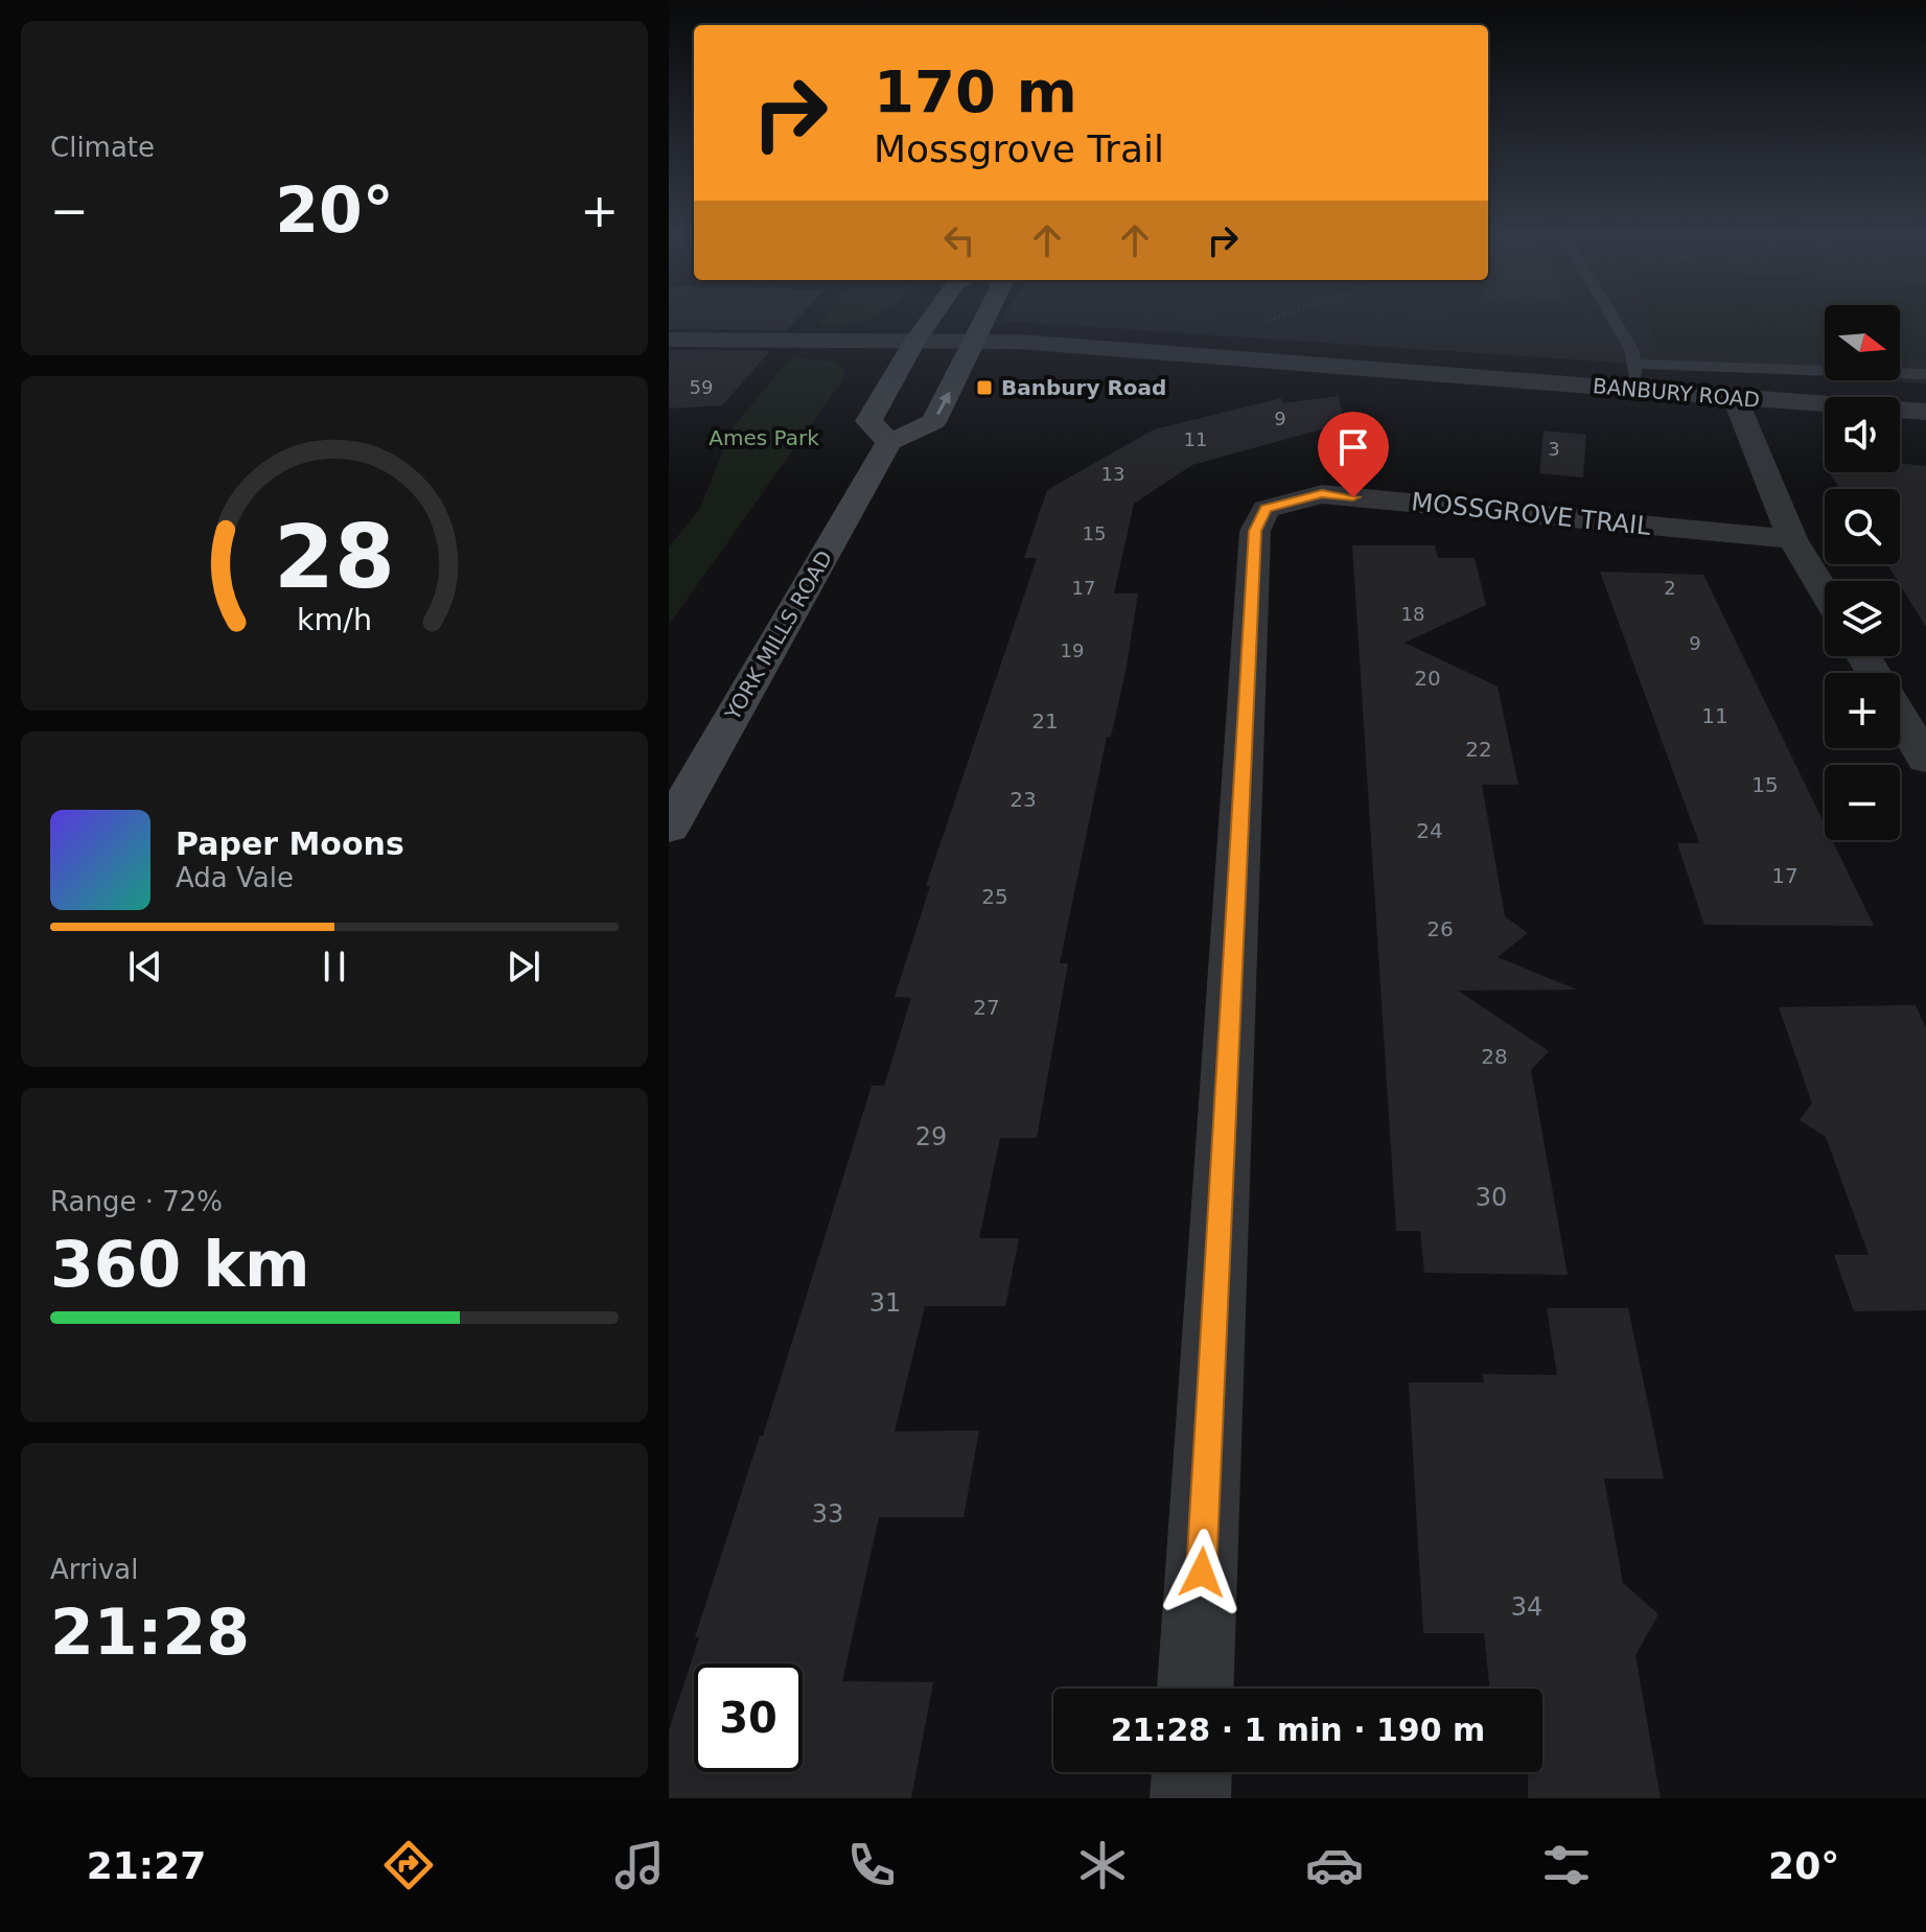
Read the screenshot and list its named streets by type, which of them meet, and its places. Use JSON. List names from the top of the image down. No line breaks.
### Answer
{"streets":{"main road":["YORK MILLS ROAD"],"street":["BANBURY ROAD","MOSSGROVE TRAIL"]},"parks":["Ames Park"],"places":{"transit":["Banbury Road"]},"house_numbers":["59","9","11","3","13","15","17","2","18","9","19","20","11","21","22","15","23","24","17","25","26","27","28","29","30","31","33","34"],"north":"right","page":{"tile":["Climate",["Range · 72%","360 km"],["Arrival","21:28"]],"turn":["170 m","Mossgrove Trail"],"heat":["−","20°","+"],"map_buttons":["+","−"],"song":["Paper Moons","Ada Vale"],"limit":"30","trip":"21:28 · 1 min · 190 m","tabs":["21:27","20°"],"gauge":["28","km/h"]}}
